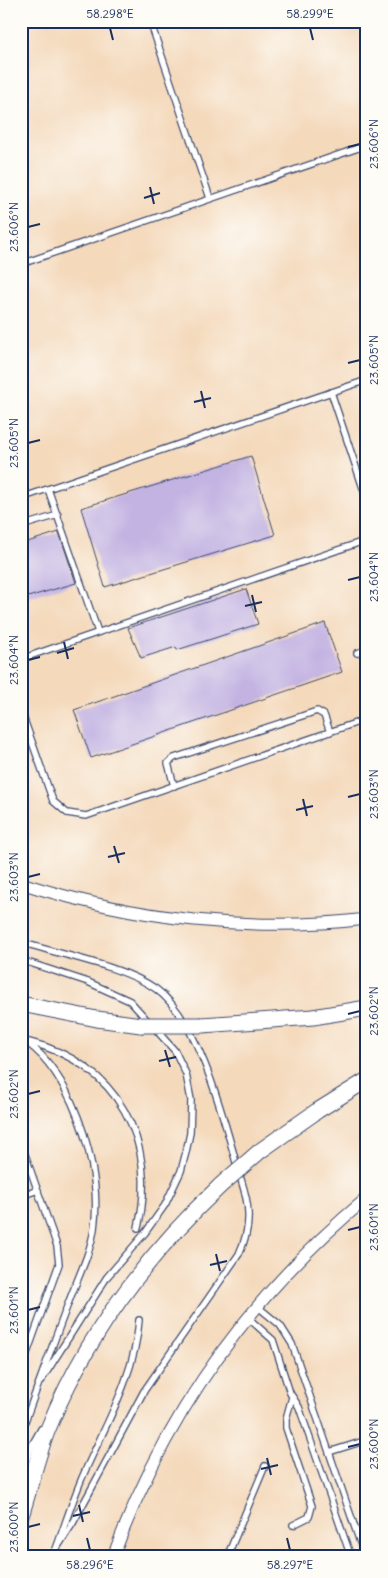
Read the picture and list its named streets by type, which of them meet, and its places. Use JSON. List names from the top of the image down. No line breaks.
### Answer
{"coordinates":["58.298°E","58.299°E","23.606°N","23.605°N","23.604°N","23.603°N","23.602°N","23.601°N","23.600°N","58.296°E","58.297°E"]}
